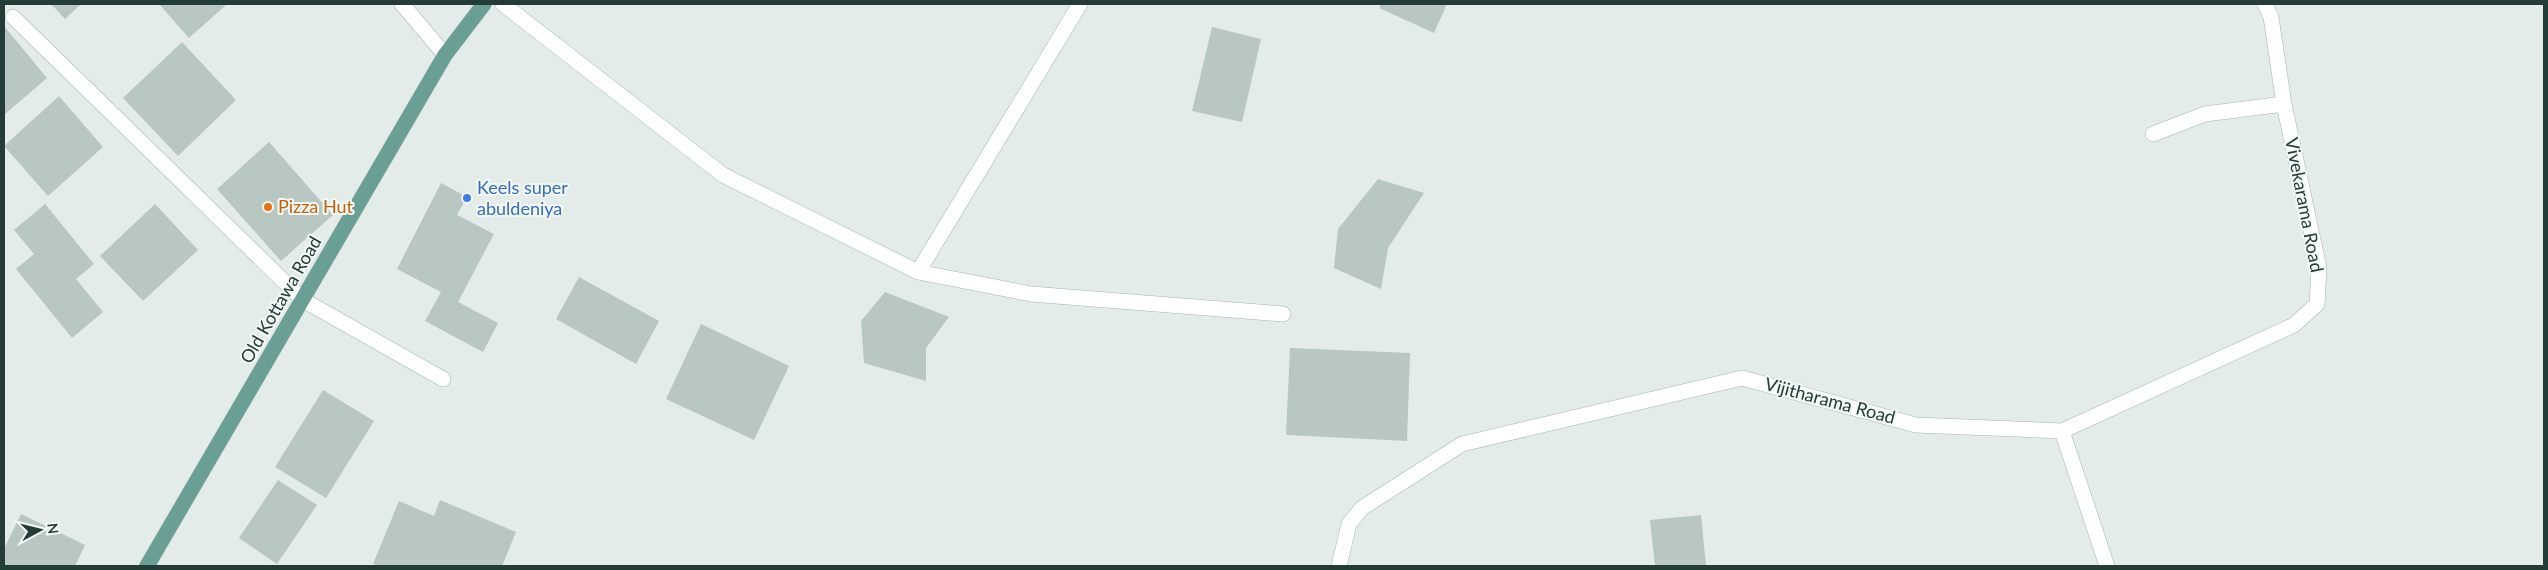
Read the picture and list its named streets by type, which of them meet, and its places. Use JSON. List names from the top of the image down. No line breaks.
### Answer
{"streets":{"main road":["Old Kottawa Road"],"street":["Vivekarama Road","Vijitharama Road"]},"crossings":[["Vivekarama Road","Vijitharama Road"]],"places":["Keels super abuldeniya","Pizza Hut"],"north":"right"}
